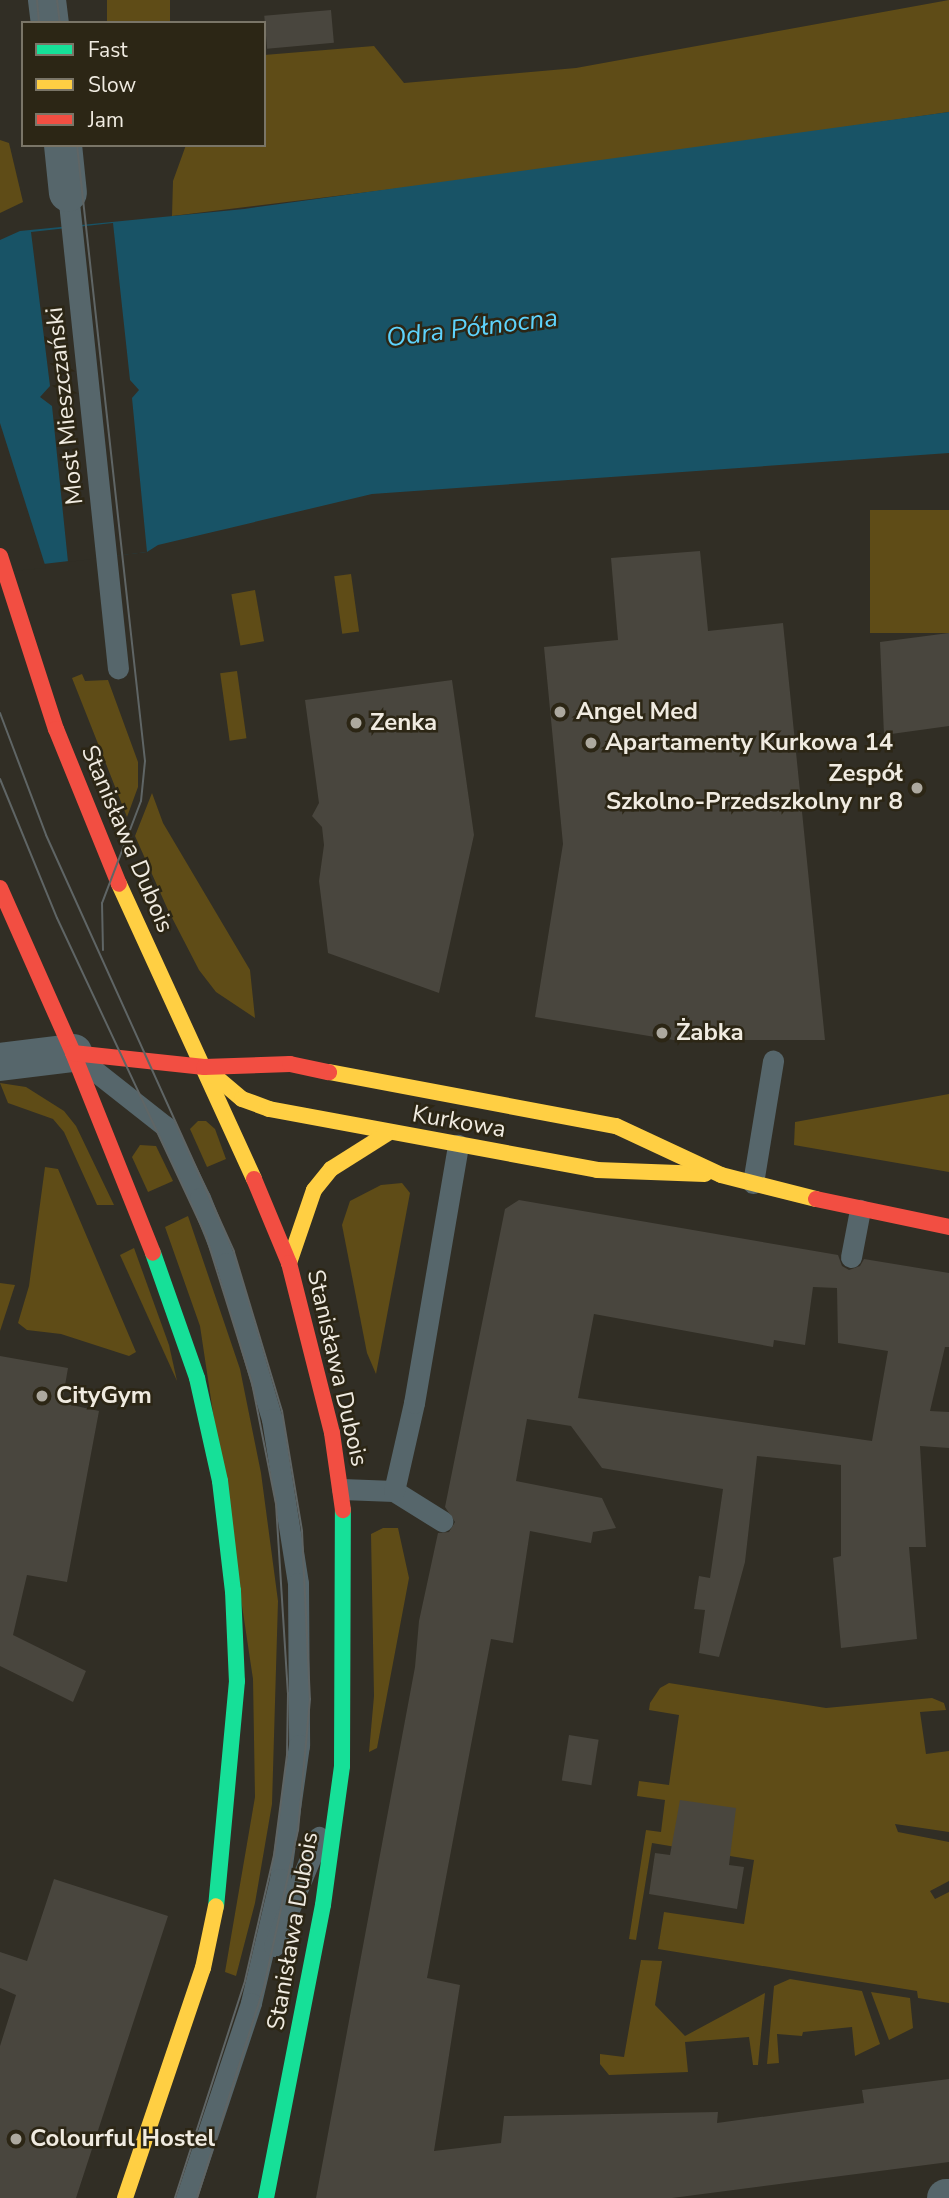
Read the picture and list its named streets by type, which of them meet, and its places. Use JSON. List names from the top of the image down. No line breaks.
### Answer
{"streets":{"street":["Stanisława Dubois","Kurkowa"],"lane":["Most Mieszczański"]},"crossings":[["Stanisława Dubois","Kurkowa"]],"water":["Odra Północna"],"places":["Angel Med","Zenka","Apartamenty Kurkowa 14","Zespół Szkolno-Przedszkolny nr 8","Żabka","CityGym","Colourful Hostel"],"legend":["Fast","Slow","Jam"]}
